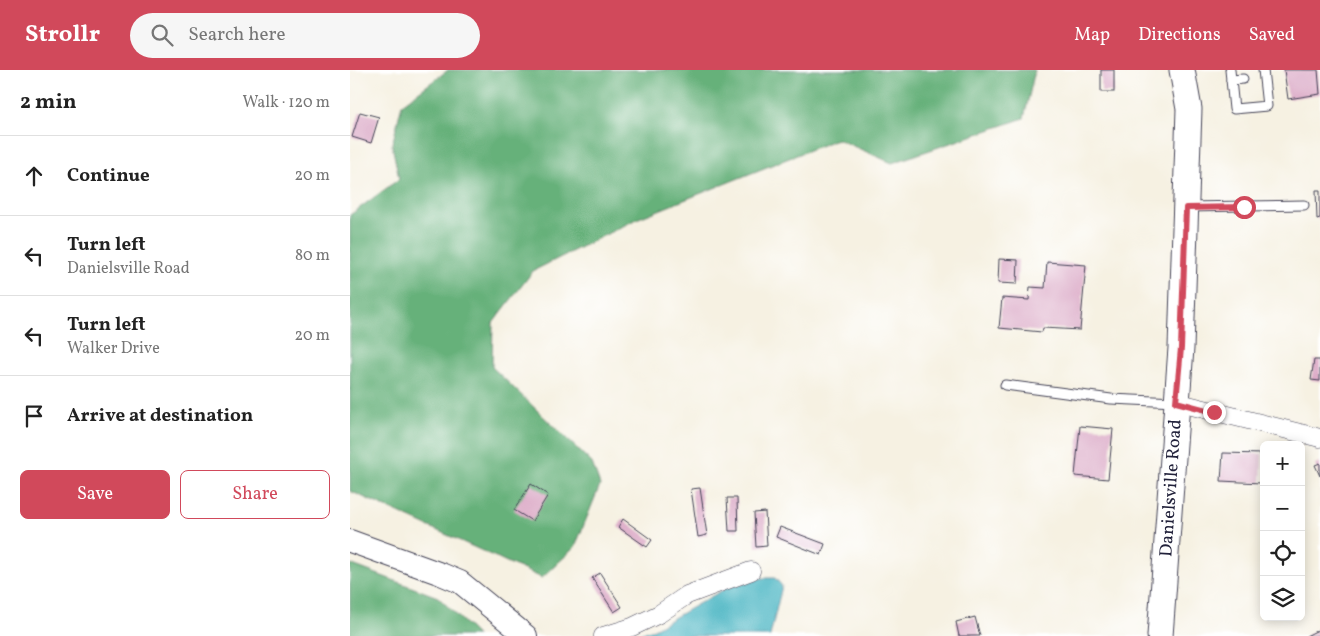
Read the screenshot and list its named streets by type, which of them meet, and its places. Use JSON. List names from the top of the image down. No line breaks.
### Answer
{"streets":{"main road":["Danielsville Road"]},"page":{"header":"Strollr","search":"Search here","nav":["Map","Directions","Saved"],"heading":["2 min","Walk · 120 m"],"list":[["Continue","20 m"],["Turn left","Danielsville Road","80 m"],["Turn left","Walker Drive","20 m"],"Arrive at destination"],"map_buttons":["+","−"],"buttons":["Save","Share"]}}
